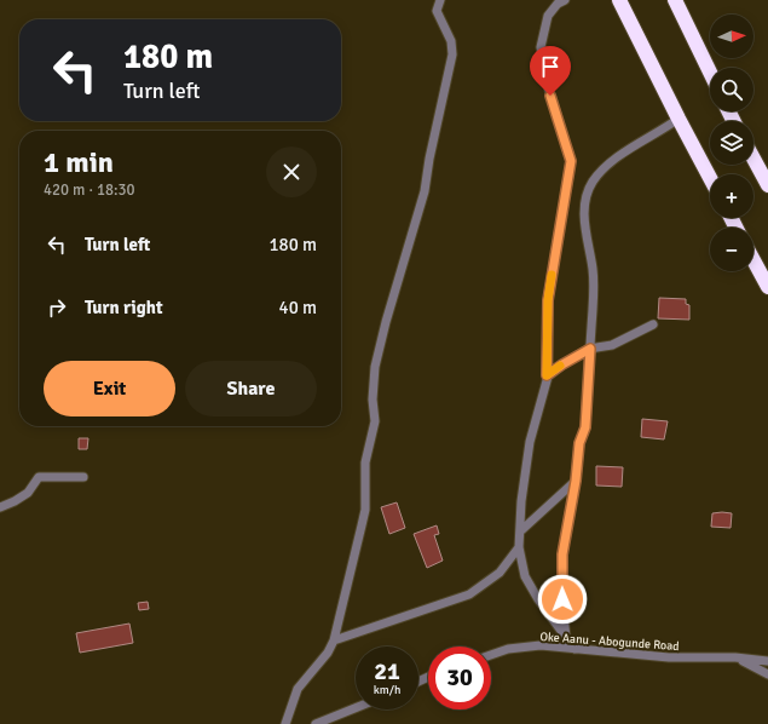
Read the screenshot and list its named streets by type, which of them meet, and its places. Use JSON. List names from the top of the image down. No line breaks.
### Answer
{"streets":{"street":["Oke Aanu - Abogunde Road"]},"north":"right","page":{"map_buttons":["+","−"],"turn":["180 m","Turn left"],"heading":["1 min","420 m · 18:30"],"list":[{"name":"Turn left","value":"180 m"},{"name":"Turn right","value":"40 m"}],"buttons":["Exit","Share"],"speed":"21 km/h","limit":"30"}}
